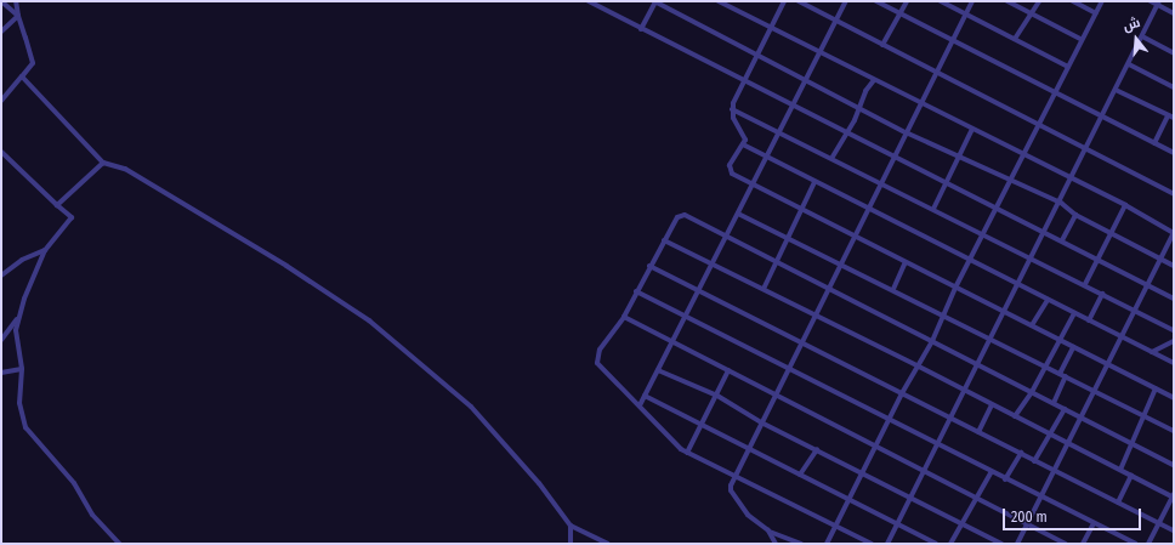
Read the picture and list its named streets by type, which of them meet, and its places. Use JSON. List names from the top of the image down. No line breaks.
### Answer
{"scale_bar":"200 m","north":"top"}
